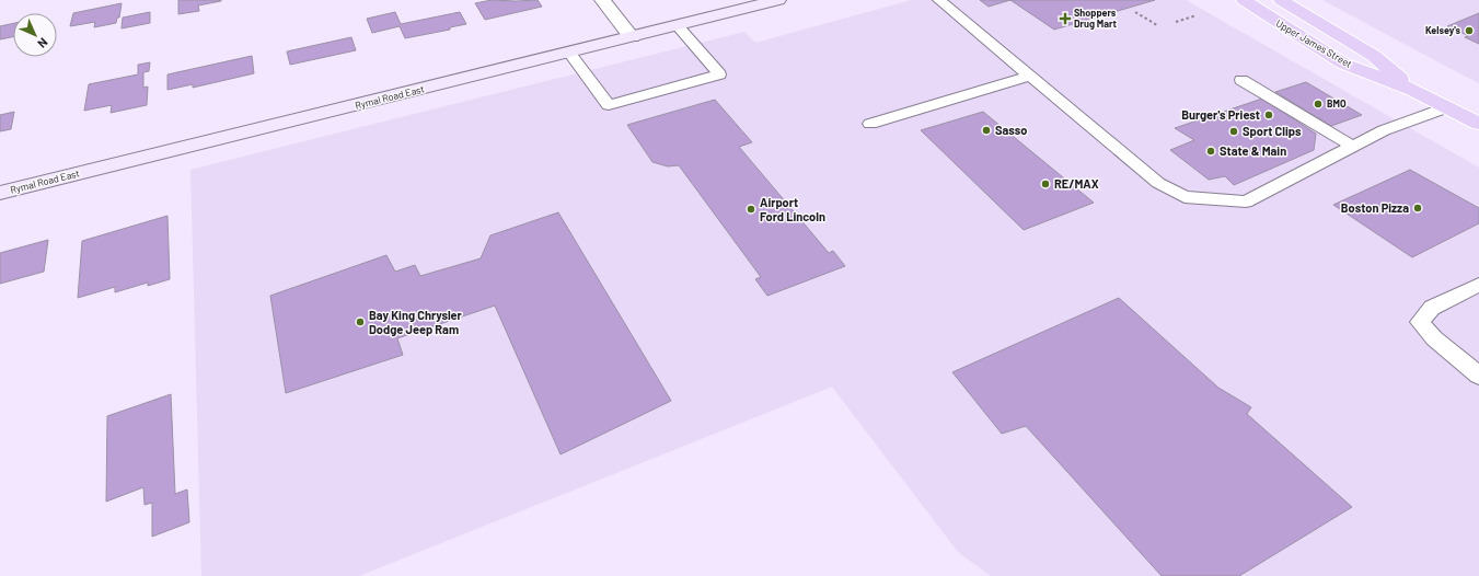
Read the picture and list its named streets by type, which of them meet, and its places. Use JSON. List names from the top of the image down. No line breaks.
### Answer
{"streets":{"main road":["Upper James Street","Rymal Road East"]},"places":{"health":["Shoppers Drug Mart"],"other":["Kelsey's","BMO","Burger's Priest","Sasso","Sport Clips","State & Main","RE/MAX","Boston Pizza","Airport Ford Lincoln","Bay King Chrysler Dodge Jeep Ram"]},"north":"bottom right"}
